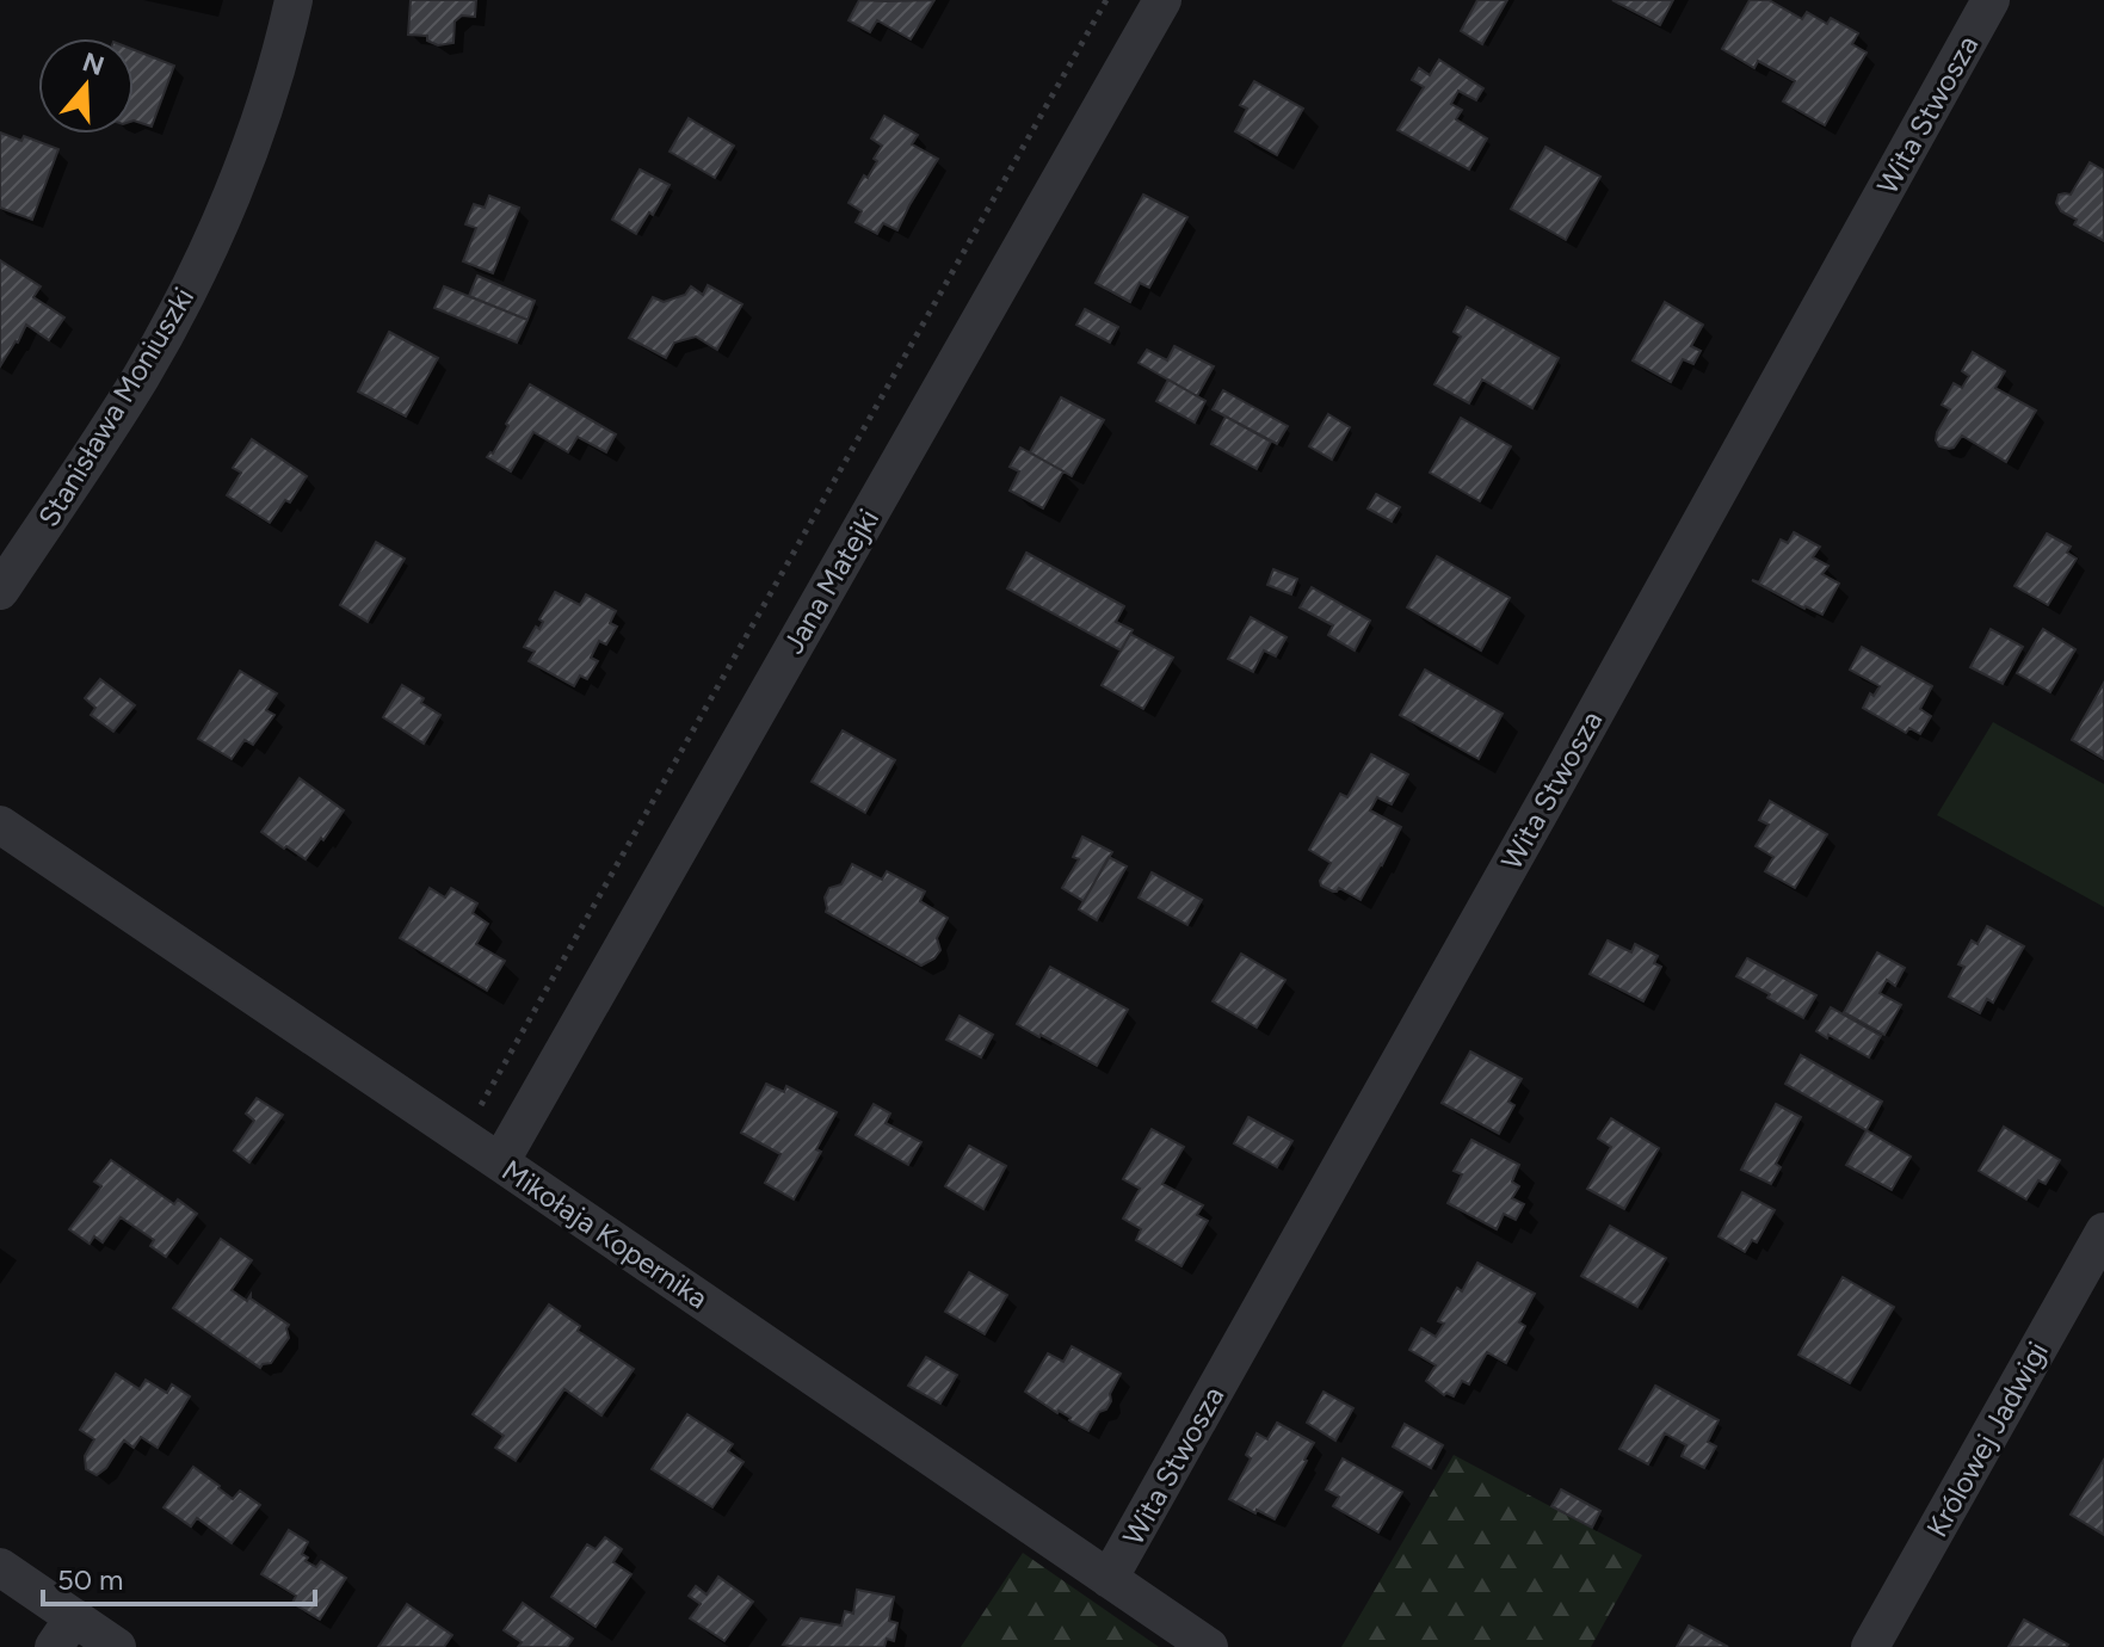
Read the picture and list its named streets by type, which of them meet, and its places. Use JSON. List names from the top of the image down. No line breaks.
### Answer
{"streets":{"street":["Wita Stwosza","Stanisława Moniuszki","Jana Matejki","Mikołaja Kopernika","Królowej Jadwigi"]},"crossings":[["Wita Stwosza","Mikołaja Kopernika"],["Jana Matejki","Mikołaja Kopernika"]],"scale_bar":"50 m","north":"top"}
